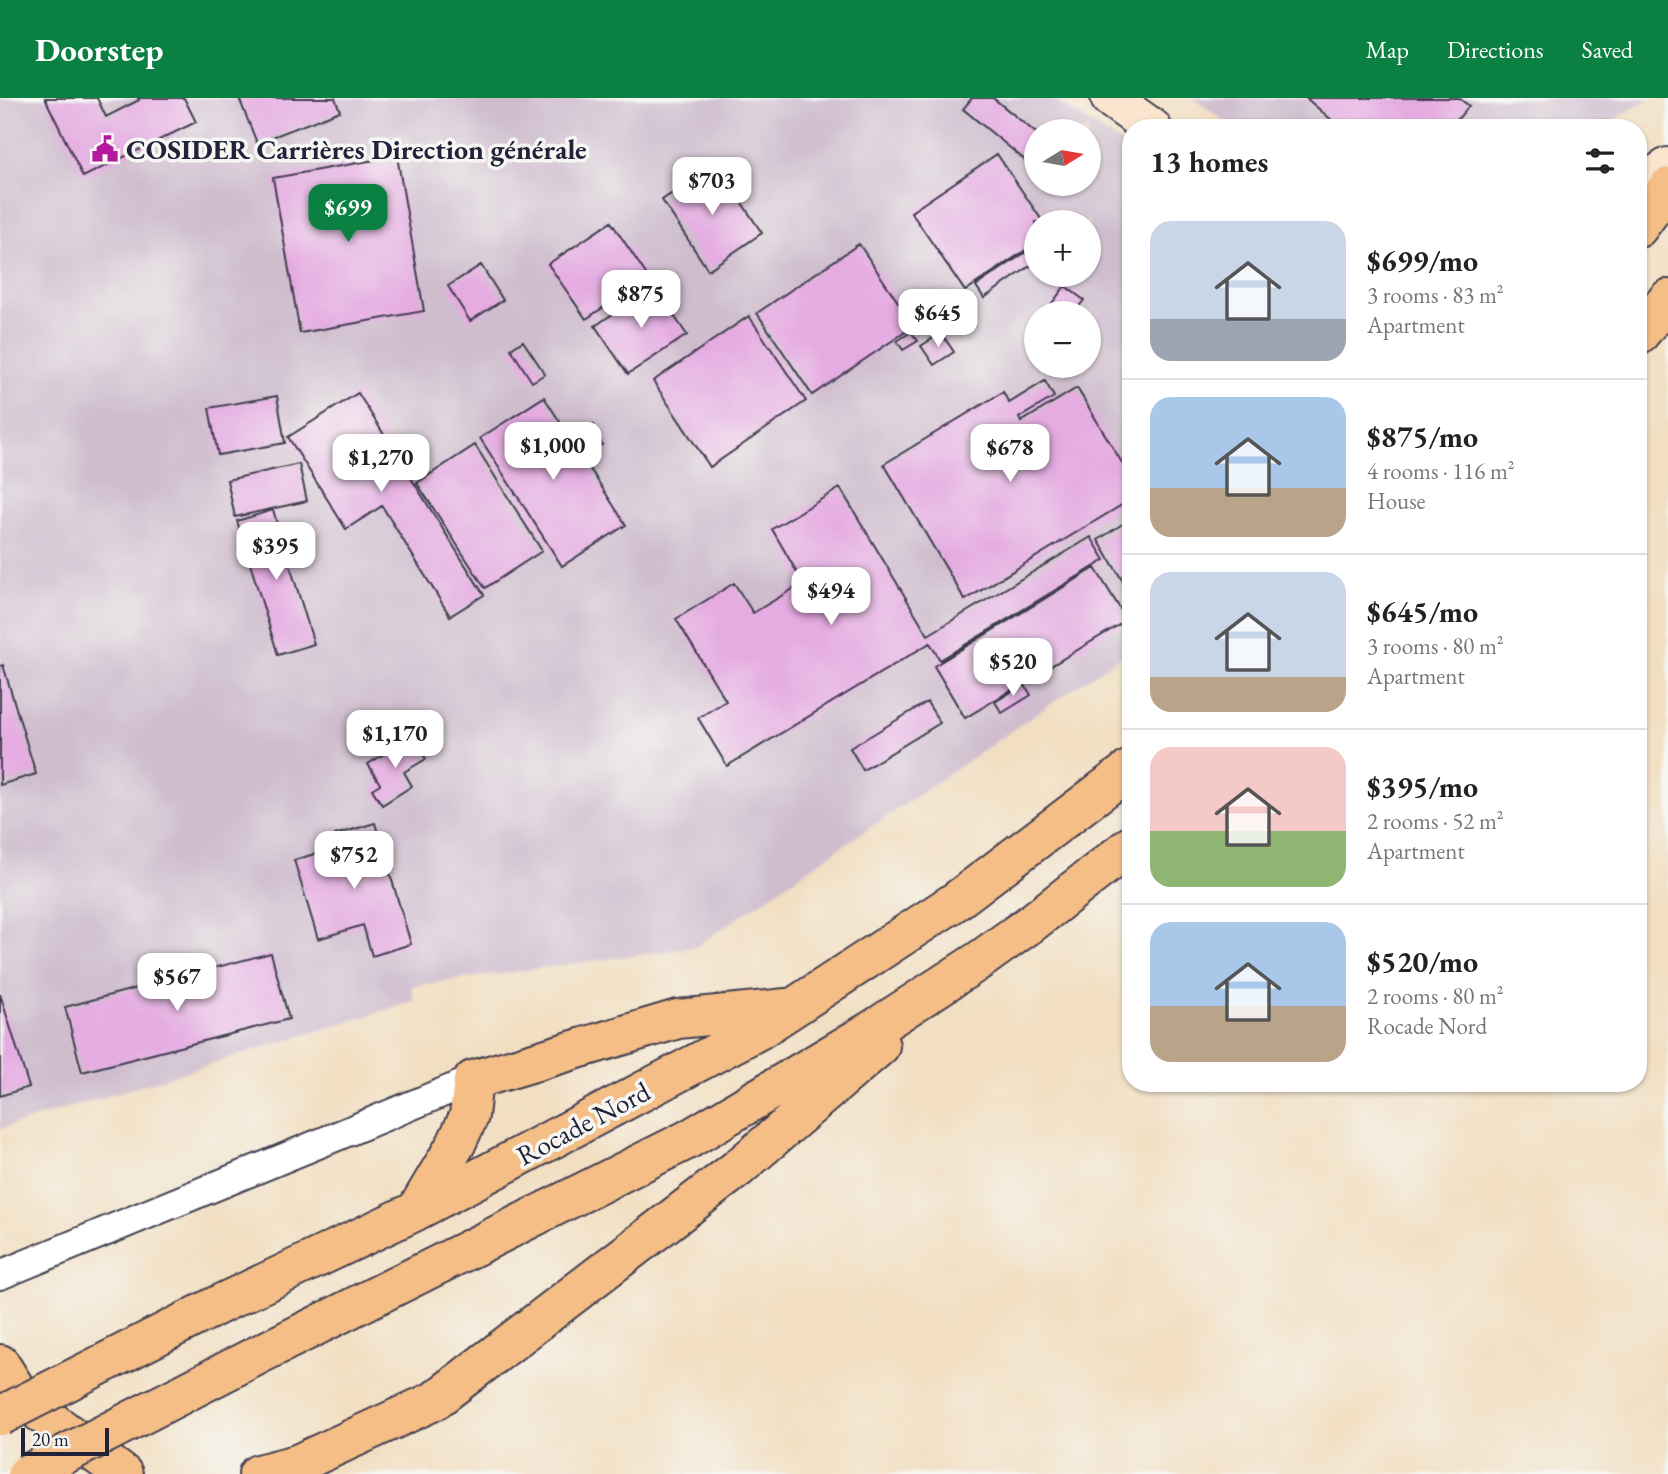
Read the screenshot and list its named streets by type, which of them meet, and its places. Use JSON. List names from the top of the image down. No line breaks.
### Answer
{"streets":{"highway":["Rocade Nord"]},"places":{"public building":["COSIDER Carrières Direction générale"]},"scale_bar":"20 m","north":"right","page":{"header":"Doorstep","nav":["Map","Directions","Saved"],"map_buttons":["+","−"],"heading":"13 homes","price":["$703","$699","$875","$645","$1,000","$678","$1,270","$395","$494","$520","$1,170","$752","$567"],"list":[{"name":"$699/mo","note":"3 rooms · 83 m² · Apartment"},{"name":"$875/mo","note":"4 rooms · 116 m² · House"},{"name":"$645/mo","note":"3 rooms · 80 m² · Apartment"},{"name":"$395/mo","note":"2 rooms · 52 m² · Apartment"},{"name":"$520/mo","note":"2 rooms · 80 m² · Rocade Nord"}],"scale":"20 m"}}
